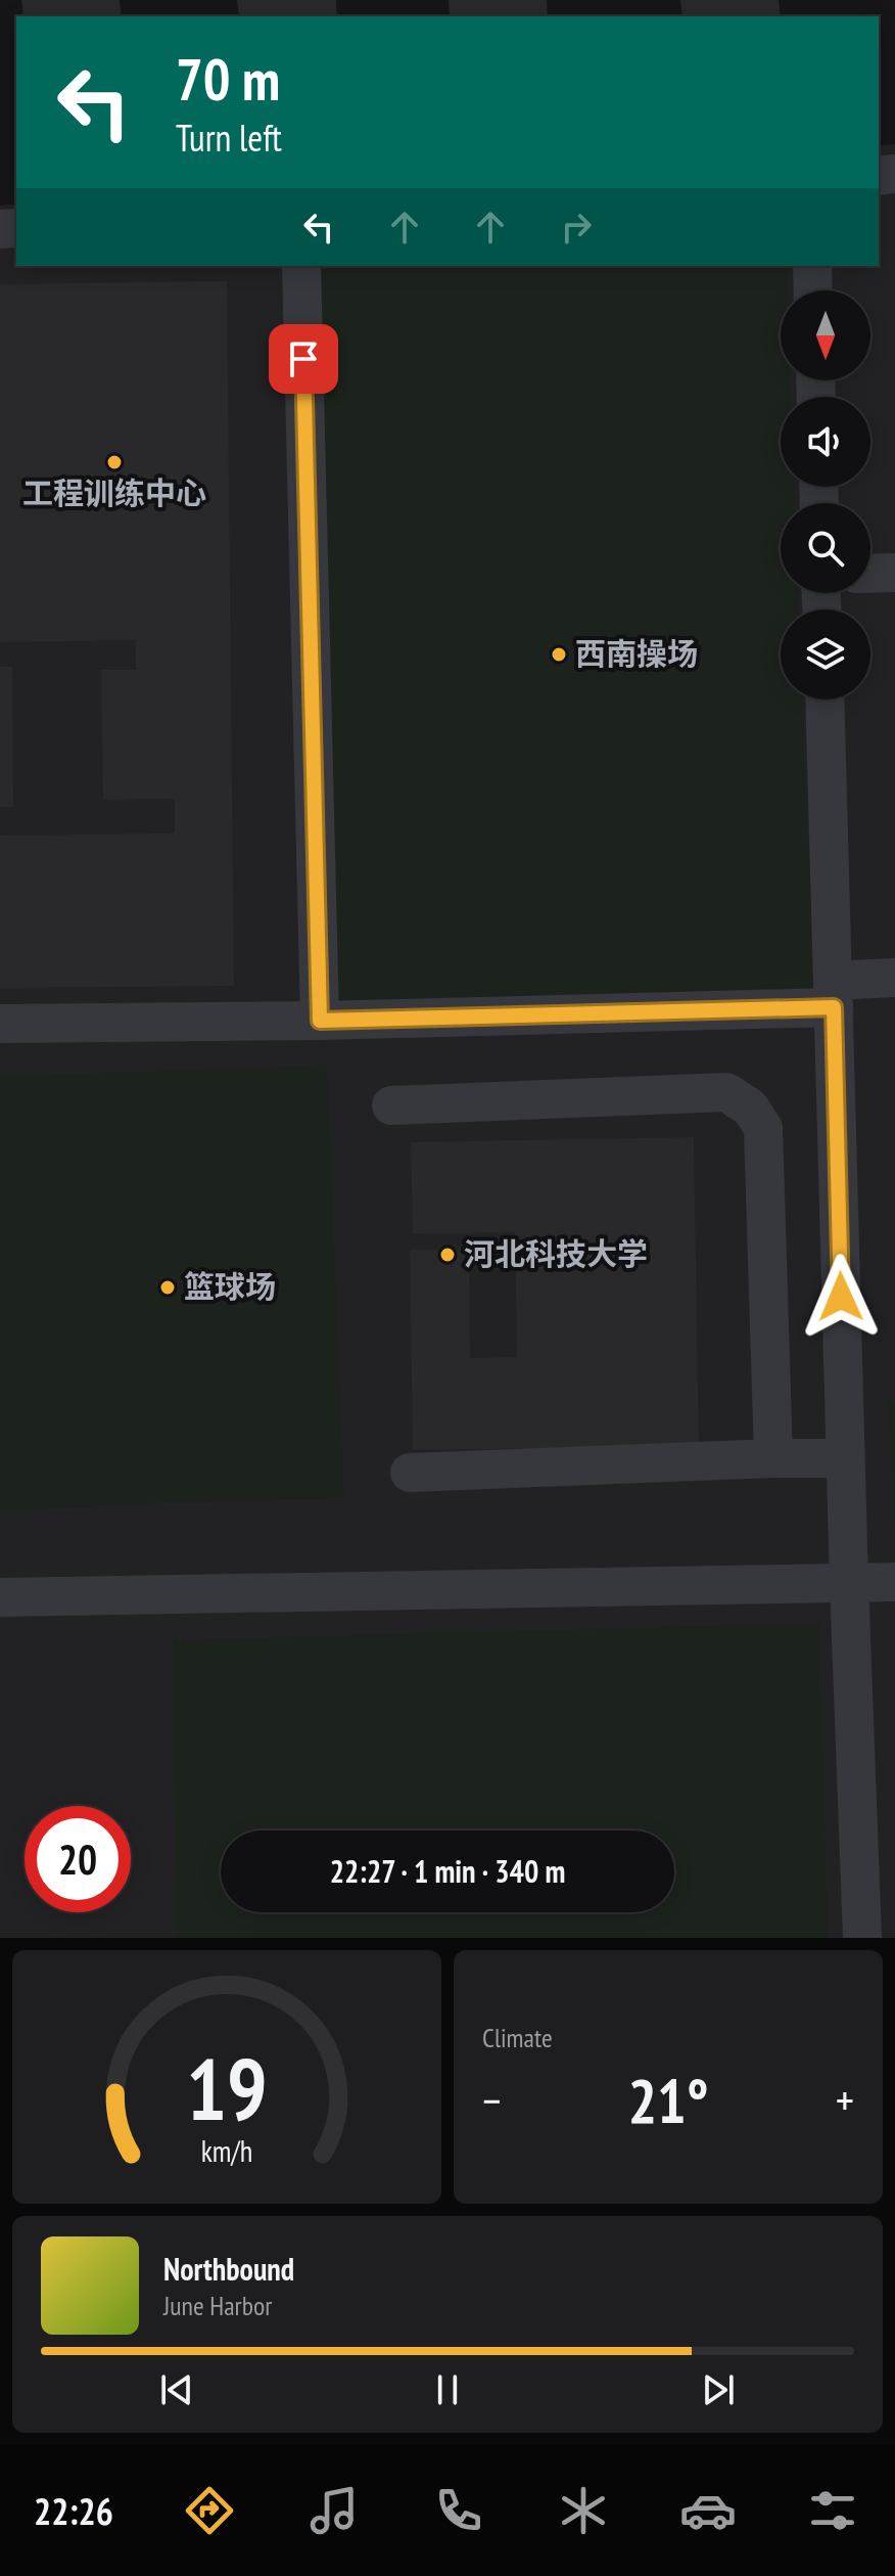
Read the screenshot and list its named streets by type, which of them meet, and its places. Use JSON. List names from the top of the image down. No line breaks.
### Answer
{"places":["工程训练中心","西南操场","河北科技大学","篮球场"],"north":"bottom","page":{"turn":["70 m","Turn left"],"limit":"20","trip":"22:27 · 1 min · 340 m","tile":"Climate","heat":["−","21°","+"],"song":["Northbound","June Harbor"],"tabs":"22:26","gauge":["19","km/h"]}}
